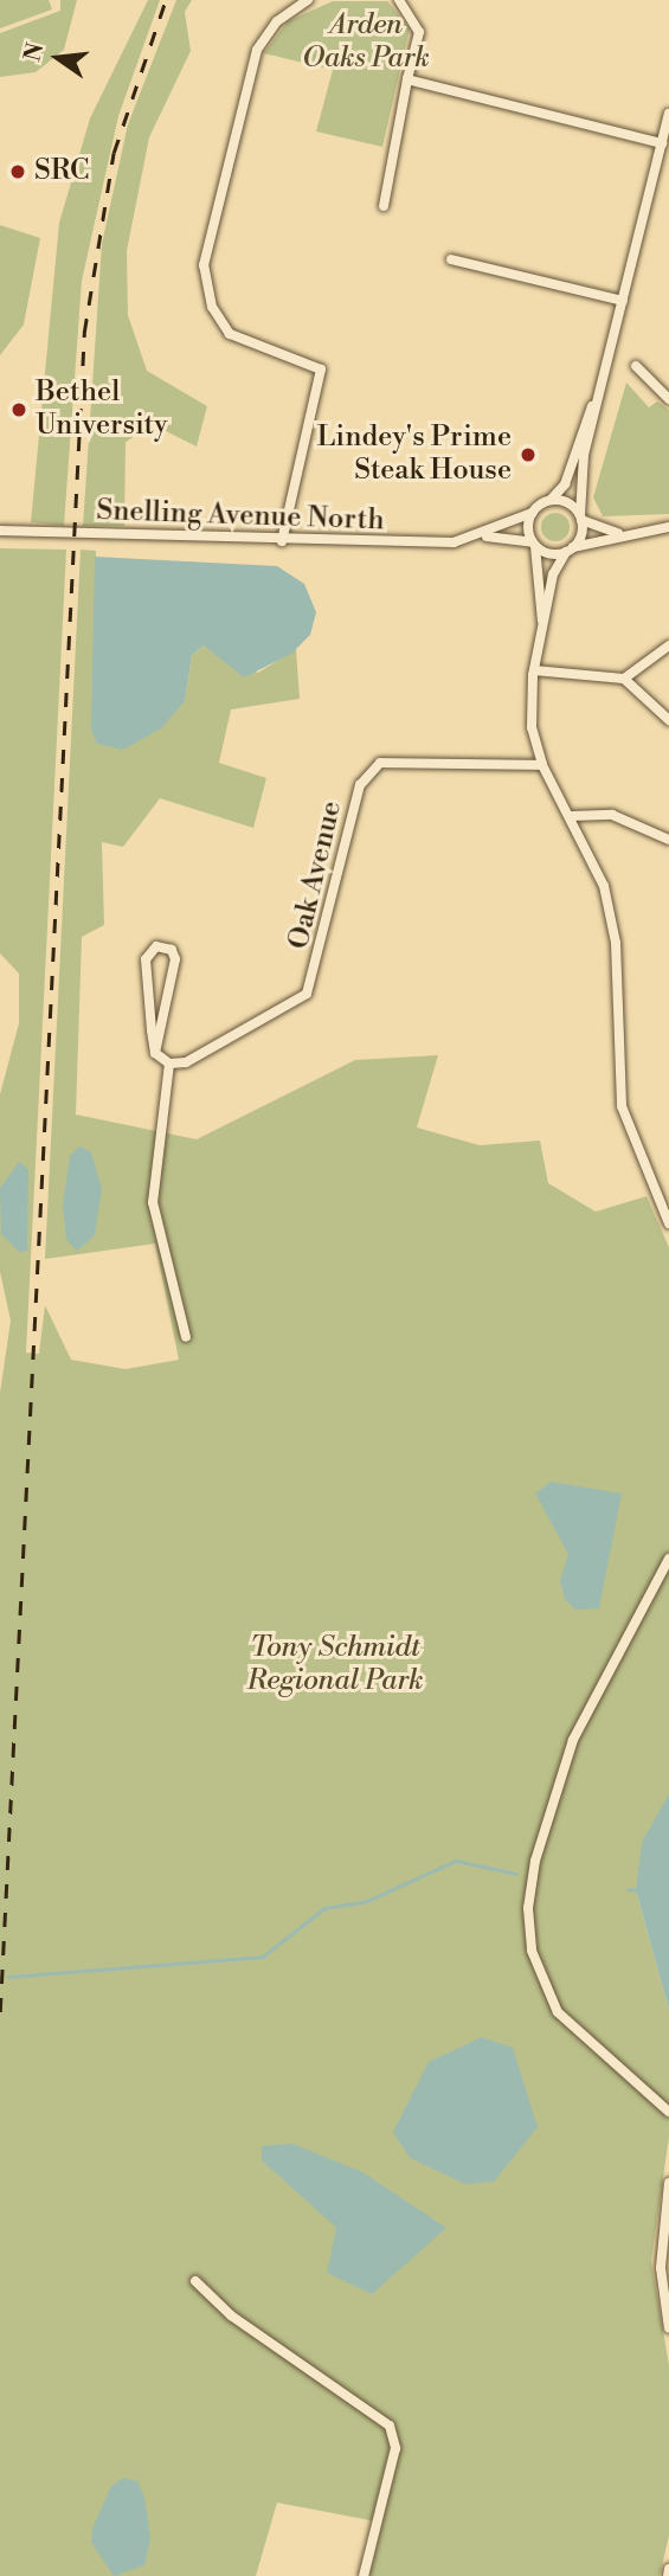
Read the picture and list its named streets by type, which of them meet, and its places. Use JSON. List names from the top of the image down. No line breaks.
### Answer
{"streets":{"street":["Snelling Avenue North","Oak Avenue"]},"parks":["Arden Oaks Park","Tony Schmidt Regional Park"],"places":["SRC","Bethel University","Lindey's Prime Steak House"],"north":"left"}
